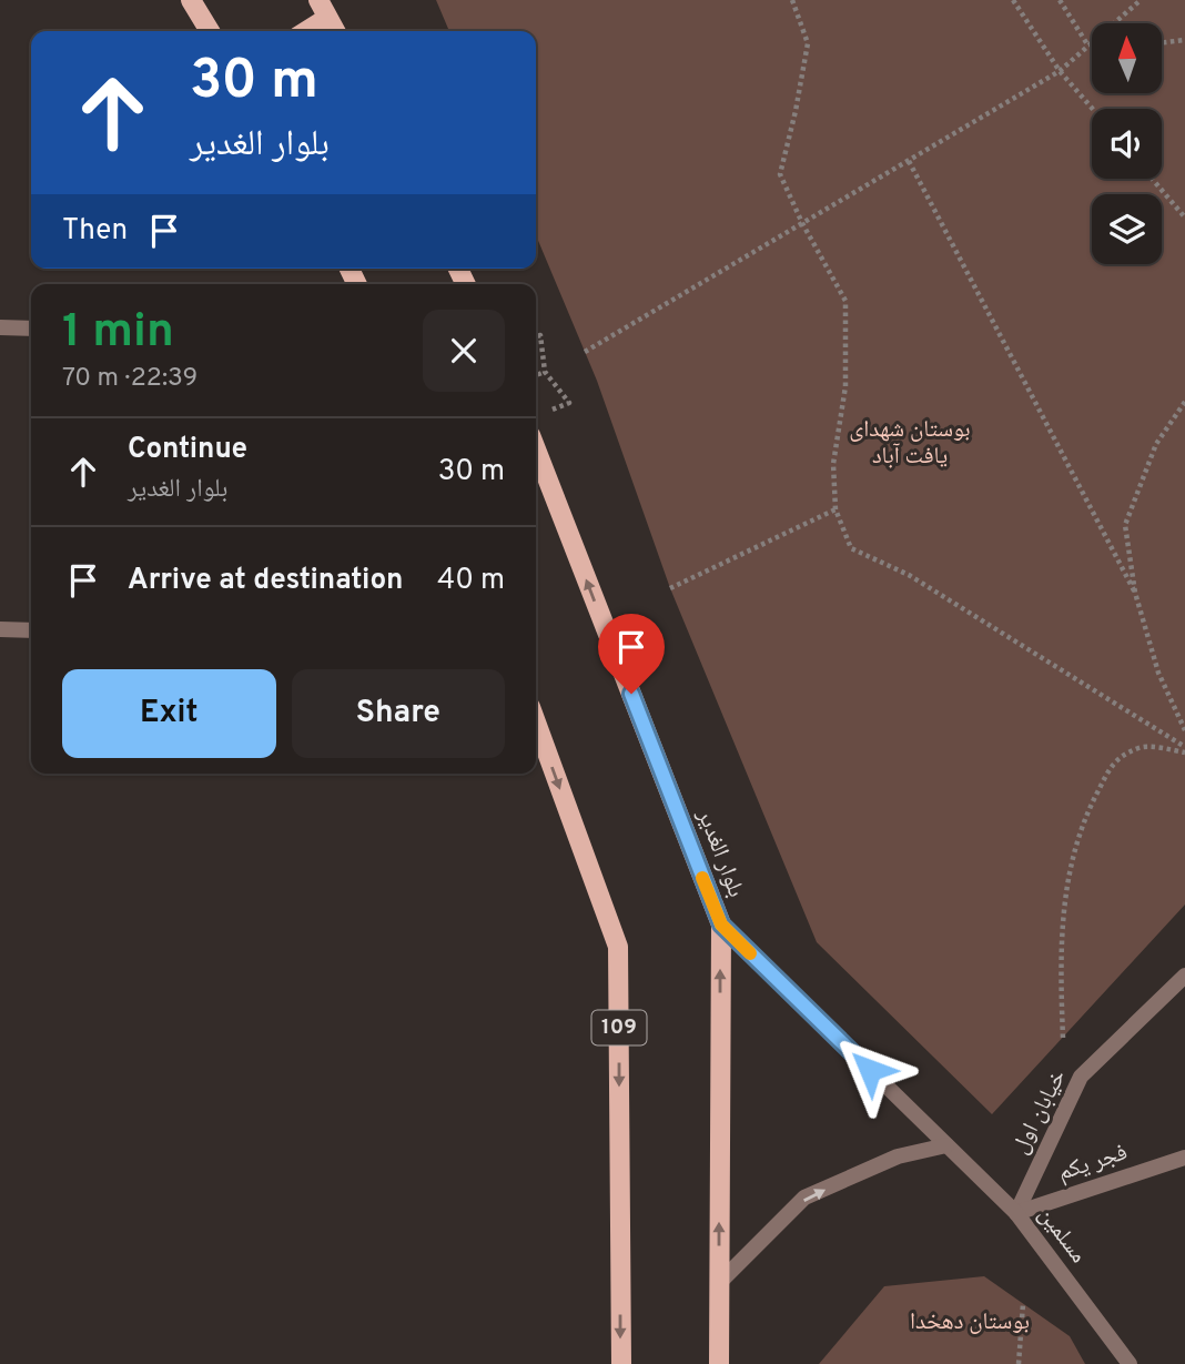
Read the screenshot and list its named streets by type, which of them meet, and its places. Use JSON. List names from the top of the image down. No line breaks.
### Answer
{"streets":{"main road":["بلوار الغدیر","109"],"street":["خیابان اول","فجر یکم","مسلمین"]},"crossings":[["بلوار الغدیر","مسلمین"],["خیابان اول","فجر یکم"],["خیابان اول","مسلمین"],["فجر یکم","مسلمین"]],"parks":["بوستان شهدای یافت آباد","بوستان دهخدا"],"north":"top","page":{"turn":["30 m","بلوار الغدیر"],"then":"Then","heading":["1 min","70 m · 22:39"],"list":[{"name":"Continue","note":"بلوار الغدیر","value":"30 m"},{"name":"Arrive at destination","value":"40 m"}],"buttons":["Exit","Share"]}}
